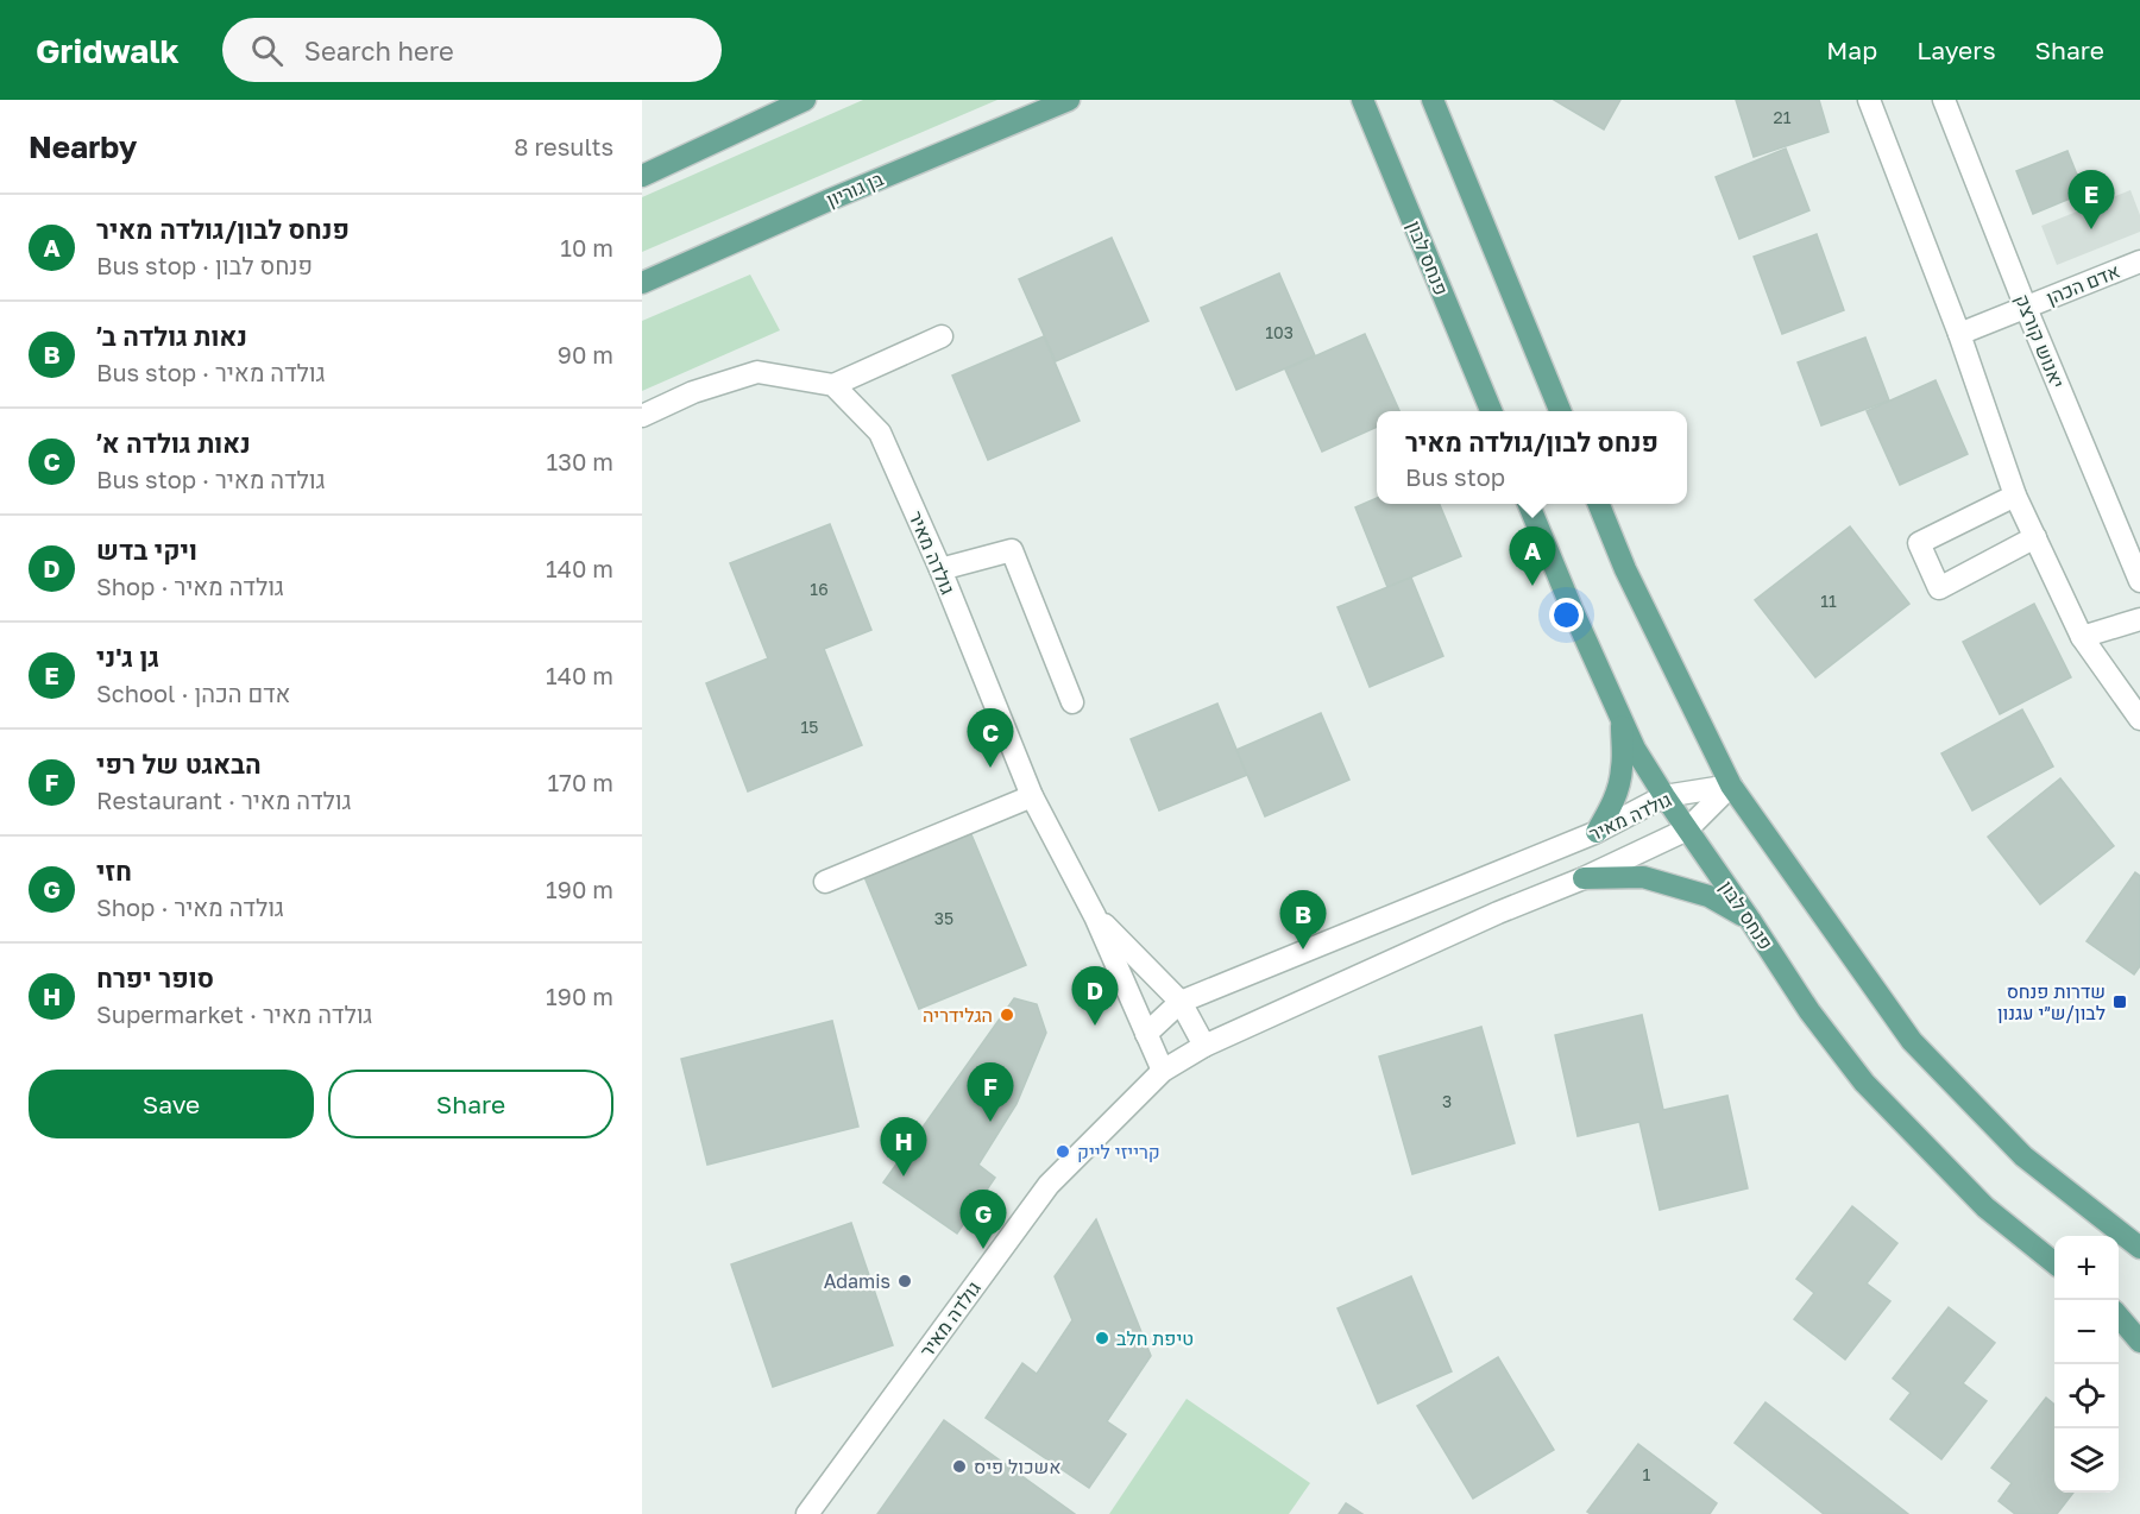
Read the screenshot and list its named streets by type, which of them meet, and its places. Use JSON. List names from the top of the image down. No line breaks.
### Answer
{"streets":{"main road":["בן גוריון","פנחס לבון"],"street":["אדם הכהן","יאנוש קורצק","גולדה מאיר"]},"crossings":[["פנחס לבון","גולדה מאיר"],["אדם הכהן","יאנוש קורצק"]],"places":{"transit":["שדרות פנחס לבון/ש״י עגנון"],"other":["הגלידריה","קרייזי לייק","Adamis","טיפת חלב","אשכול פיס"]},"house_numbers":["21","103","16","11","15","35","3","1"],"page":{"header":"Gridwalk","search":"Search here","nav":["Map","Layers","Share"],"heading":["Nearby","8 results"],"pins":["E","A","C","B","D","F","H","G"],"list":[{"mark":"A","name":"פנחס לבון/גולדה מאיר","note":"Bus stop · פנחס לבון","value":"10 m"},{"mark":"B","name":"נאות גולדה ב׳","note":"Bus stop · גולדה מאיר","value":"90 m"},{"mark":"C","name":"נאות גולדה א׳","note":"Bus stop · גולדה מאיר","value":"130 m"},{"mark":"D","name":"ויקי בדש","note":"Shop · גולדה מאיר","value":"140 m"},{"mark":"E","name":"גן ג'ני","note":"School · אדם הכהן","value":"140 m"},{"mark":"F","name":"הבאגט של רפי","note":"Restaurant · גולדה מאיר","value":"170 m"},{"mark":"G","name":"חזי","note":"Shop · גולדה מאיר","value":"190 m"},{"mark":"H","name":"סופר יפרח","note":"Supermarket · גולדה מאיר","value":"190 m"}],"popup":["פנחס לבון/גולדה מאיר","Bus stop"],"buttons":["Save","Share"],"map_buttons":["+","−"]}}
